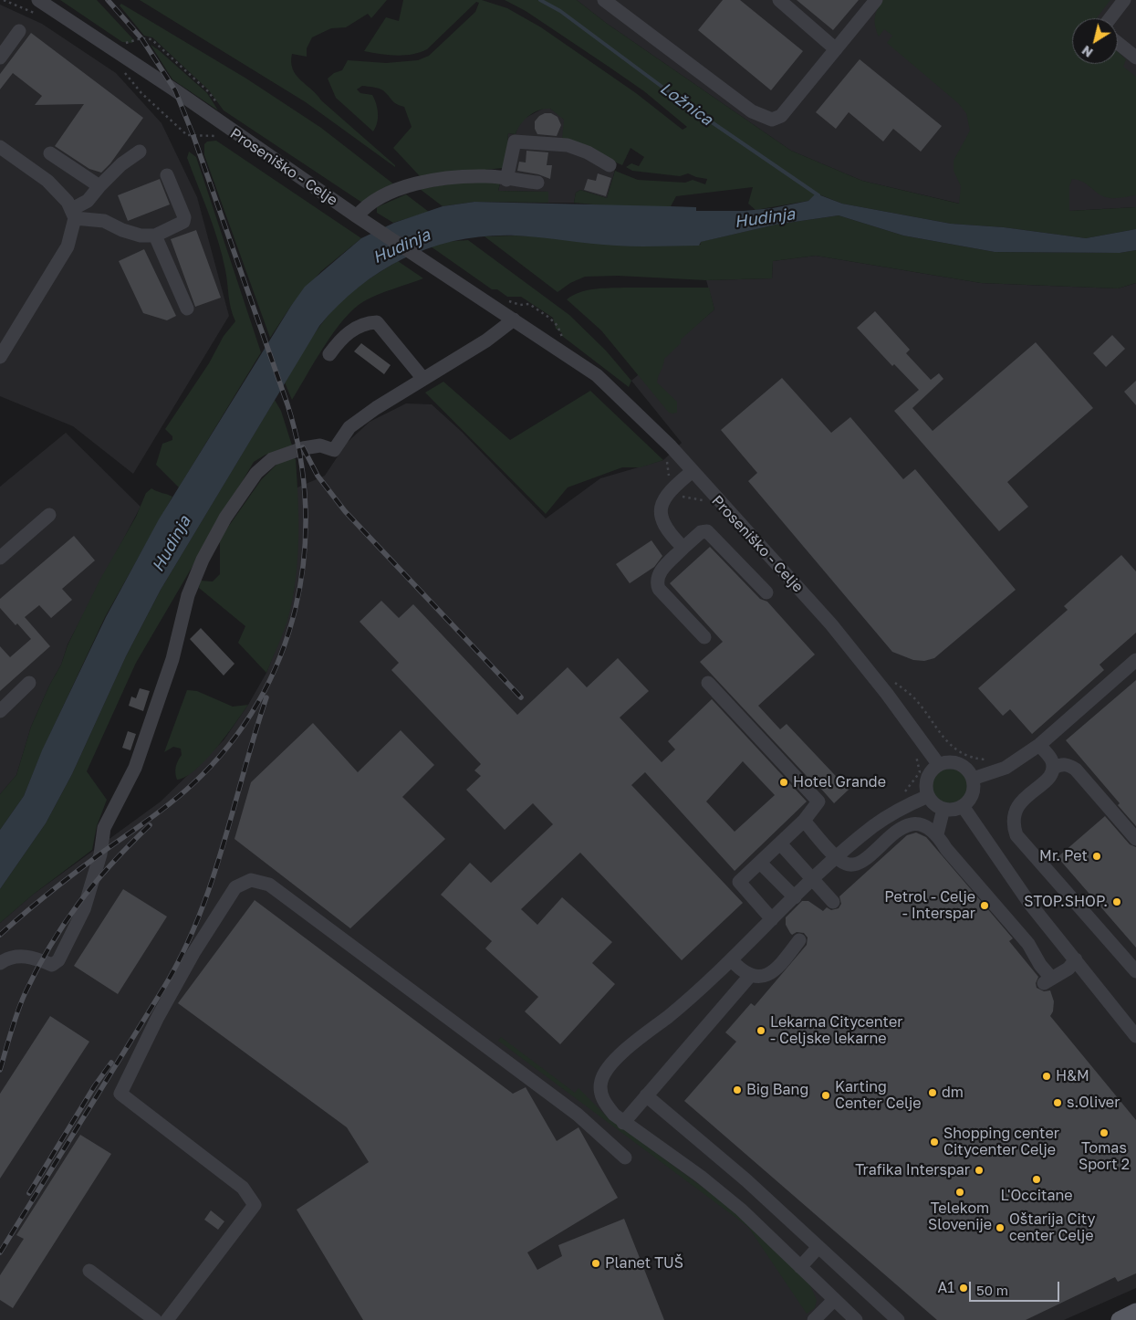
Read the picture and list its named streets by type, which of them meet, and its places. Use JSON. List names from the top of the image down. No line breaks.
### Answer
{"streets":{"path":["Proseniško - Celje"]},"water":["Ložnica","Hudinja"],"places":["Hotel Grande","Mr. Pet","STOP.SHOP.","Petrol - Celje - Interspar","Lekarna Citycenter - Celjske lekarne","H&M","Big Bang","dm","Karting Center Celje","s.Oliver","Tomas Sport 2","Shopping center Citycenter Celje","Trafika Interspar","L'Occitane","Telekom Slovenije","Oštarija City center Celje","Planet TUŠ","A1"],"scale_bar":"50 m","north":"bottom left"}
